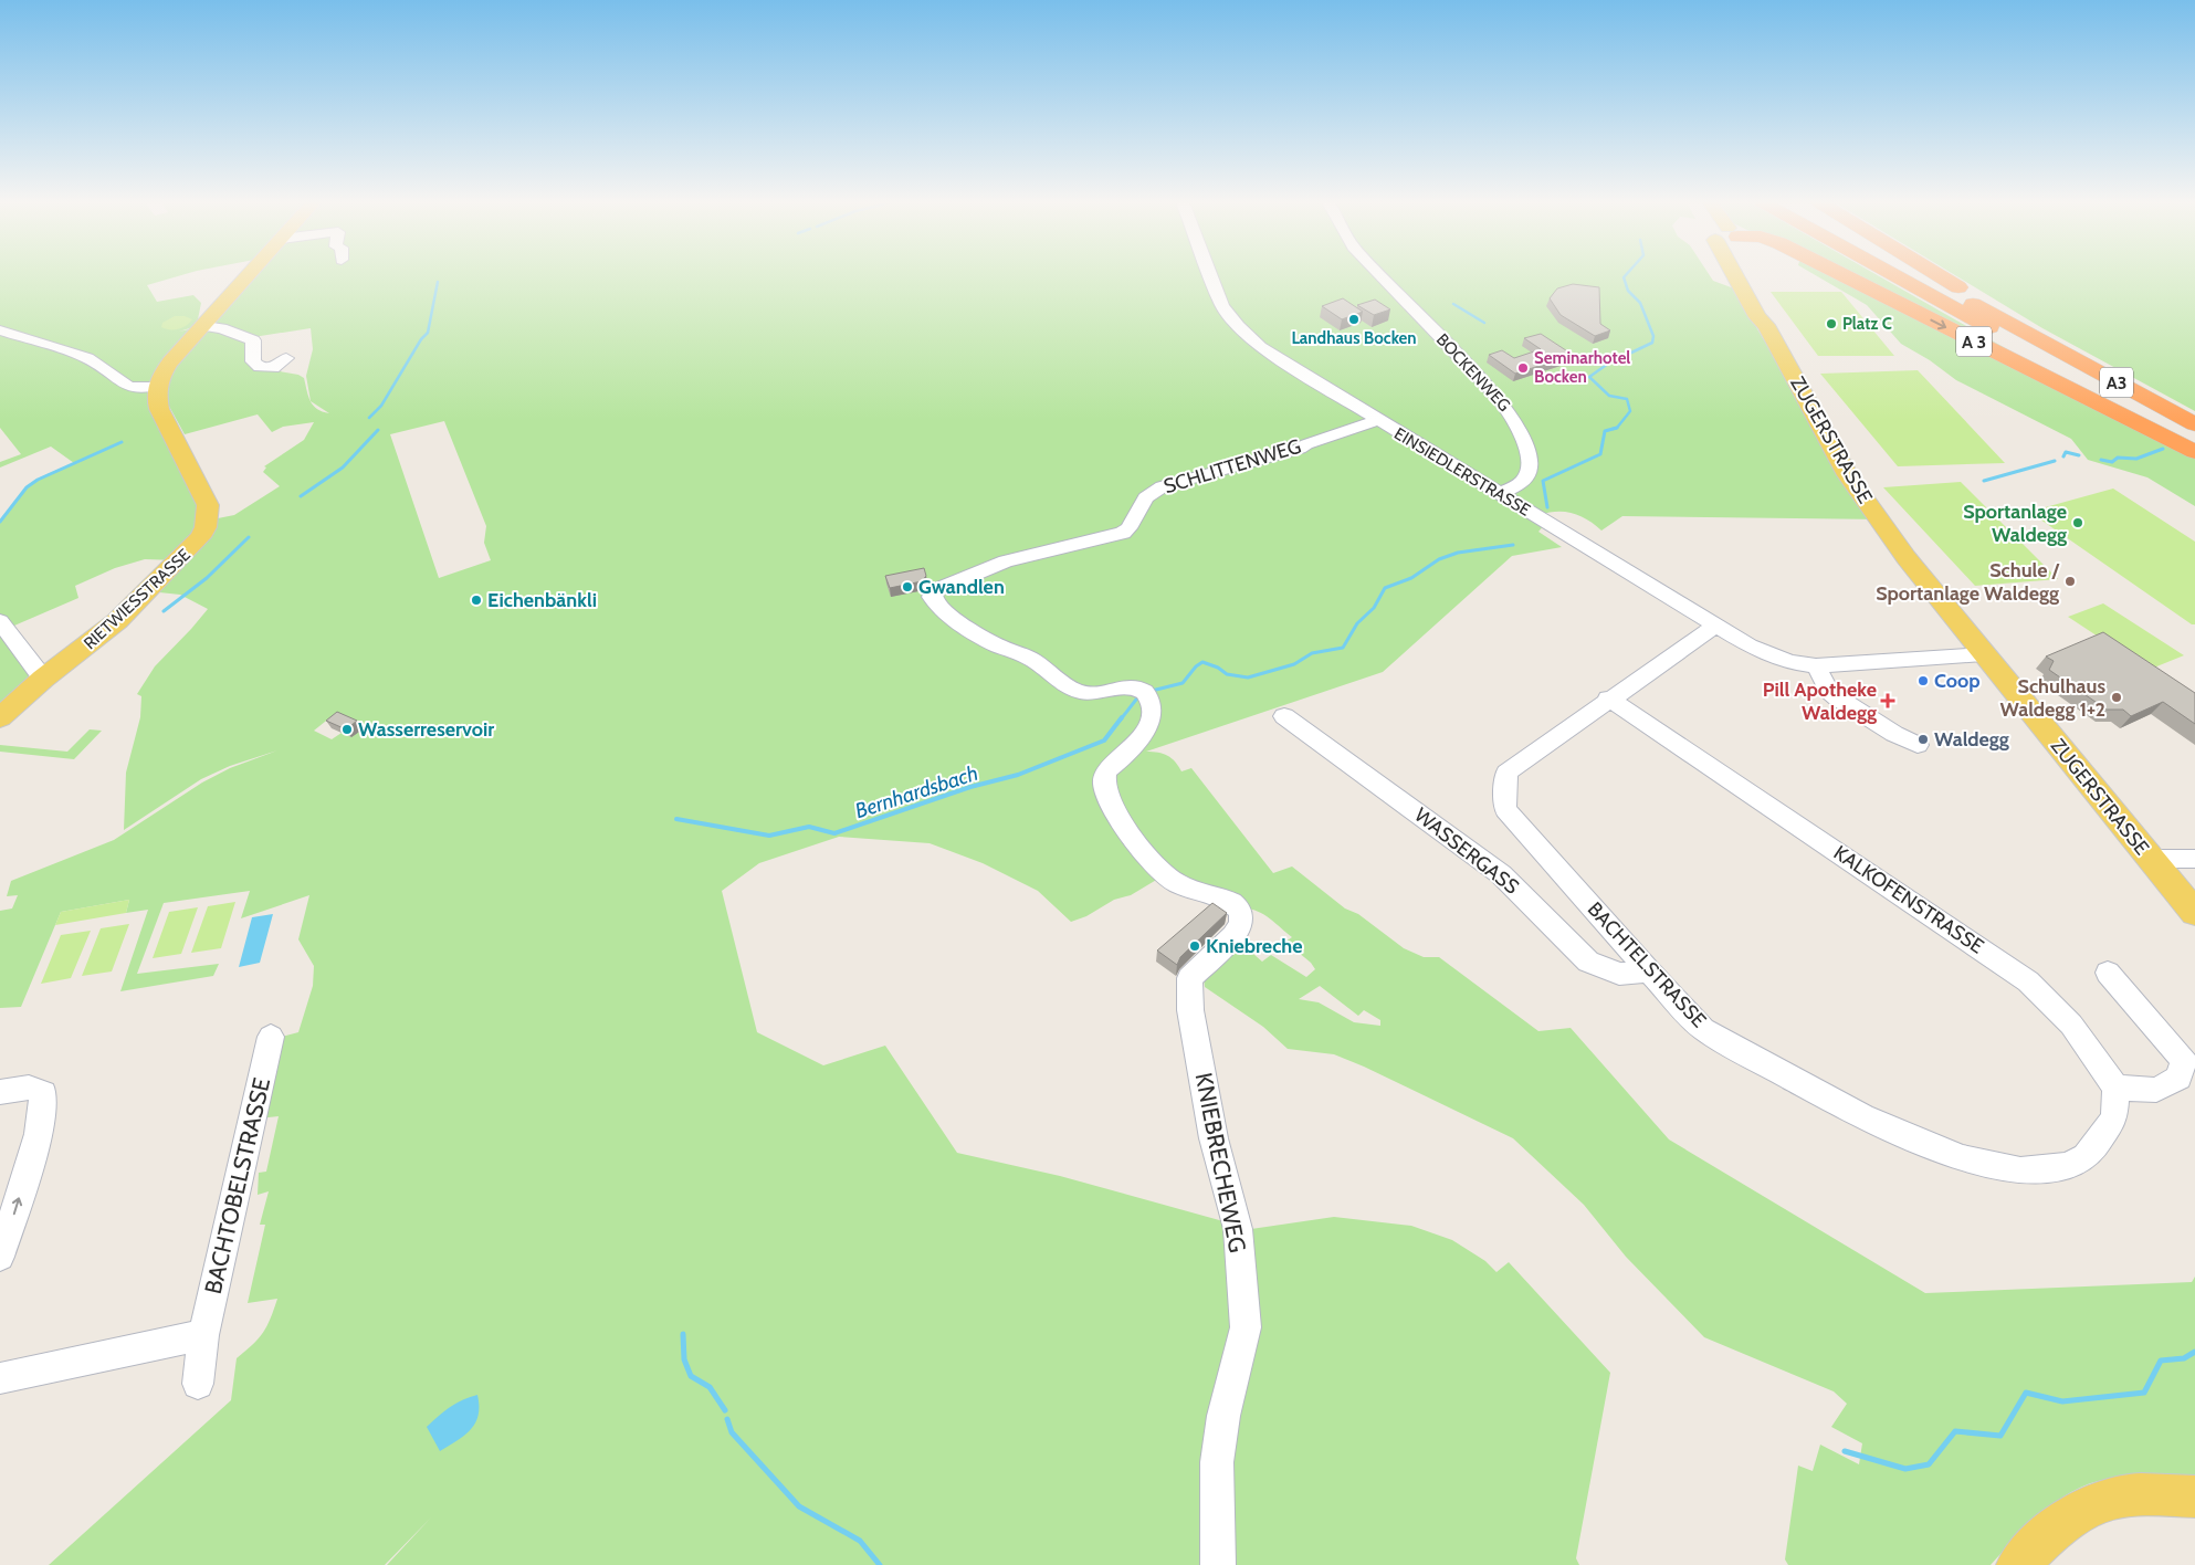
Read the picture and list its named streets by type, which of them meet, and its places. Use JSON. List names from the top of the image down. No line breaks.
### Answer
{"streets":{"highway":["A 3","A3"],"main road":["ZUGERSTRASSE","RIETWIESSTRASSE"],"street":["BOCKENWEG","SCHLITTENWEG","EINSIEDLERSTRASSE","WASSERGASS","KALKOFENSTRASSE","BACHTELSTRASSE","KNIEBRECHEWEG","BACHTOBELSTRASSE"]},"crossings":[["BOCKENWEG","EINSIEDLERSTRASSE"],["ZUGERSTRASSE","EINSIEDLERSTRASSE"],["SCHLITTENWEG","EINSIEDLERSTRASSE"],["SCHLITTENWEG","KNIEBRECHEWEG"],["EINSIEDLERSTRASSE","BACHTELSTRASSE"],["WASSERGASS","BACHTELSTRASSE"],["KALKOFENSTRASSE","BACHTELSTRASSE"]],"water":["Bernhardsbach"],"places":{"other":["Landhaus Bocken","Platz C","Seminarhotel Bocken","Sportanlage Waldegg","Schule / Sportanlage Waldegg","Gwandlen","Eichenbänkli","Coop","Schulhaus Waldegg 1+2","Wasserreservoir","Waldegg","Kniebreche"],"health":["Pill Apotheke Waldegg"]}}
